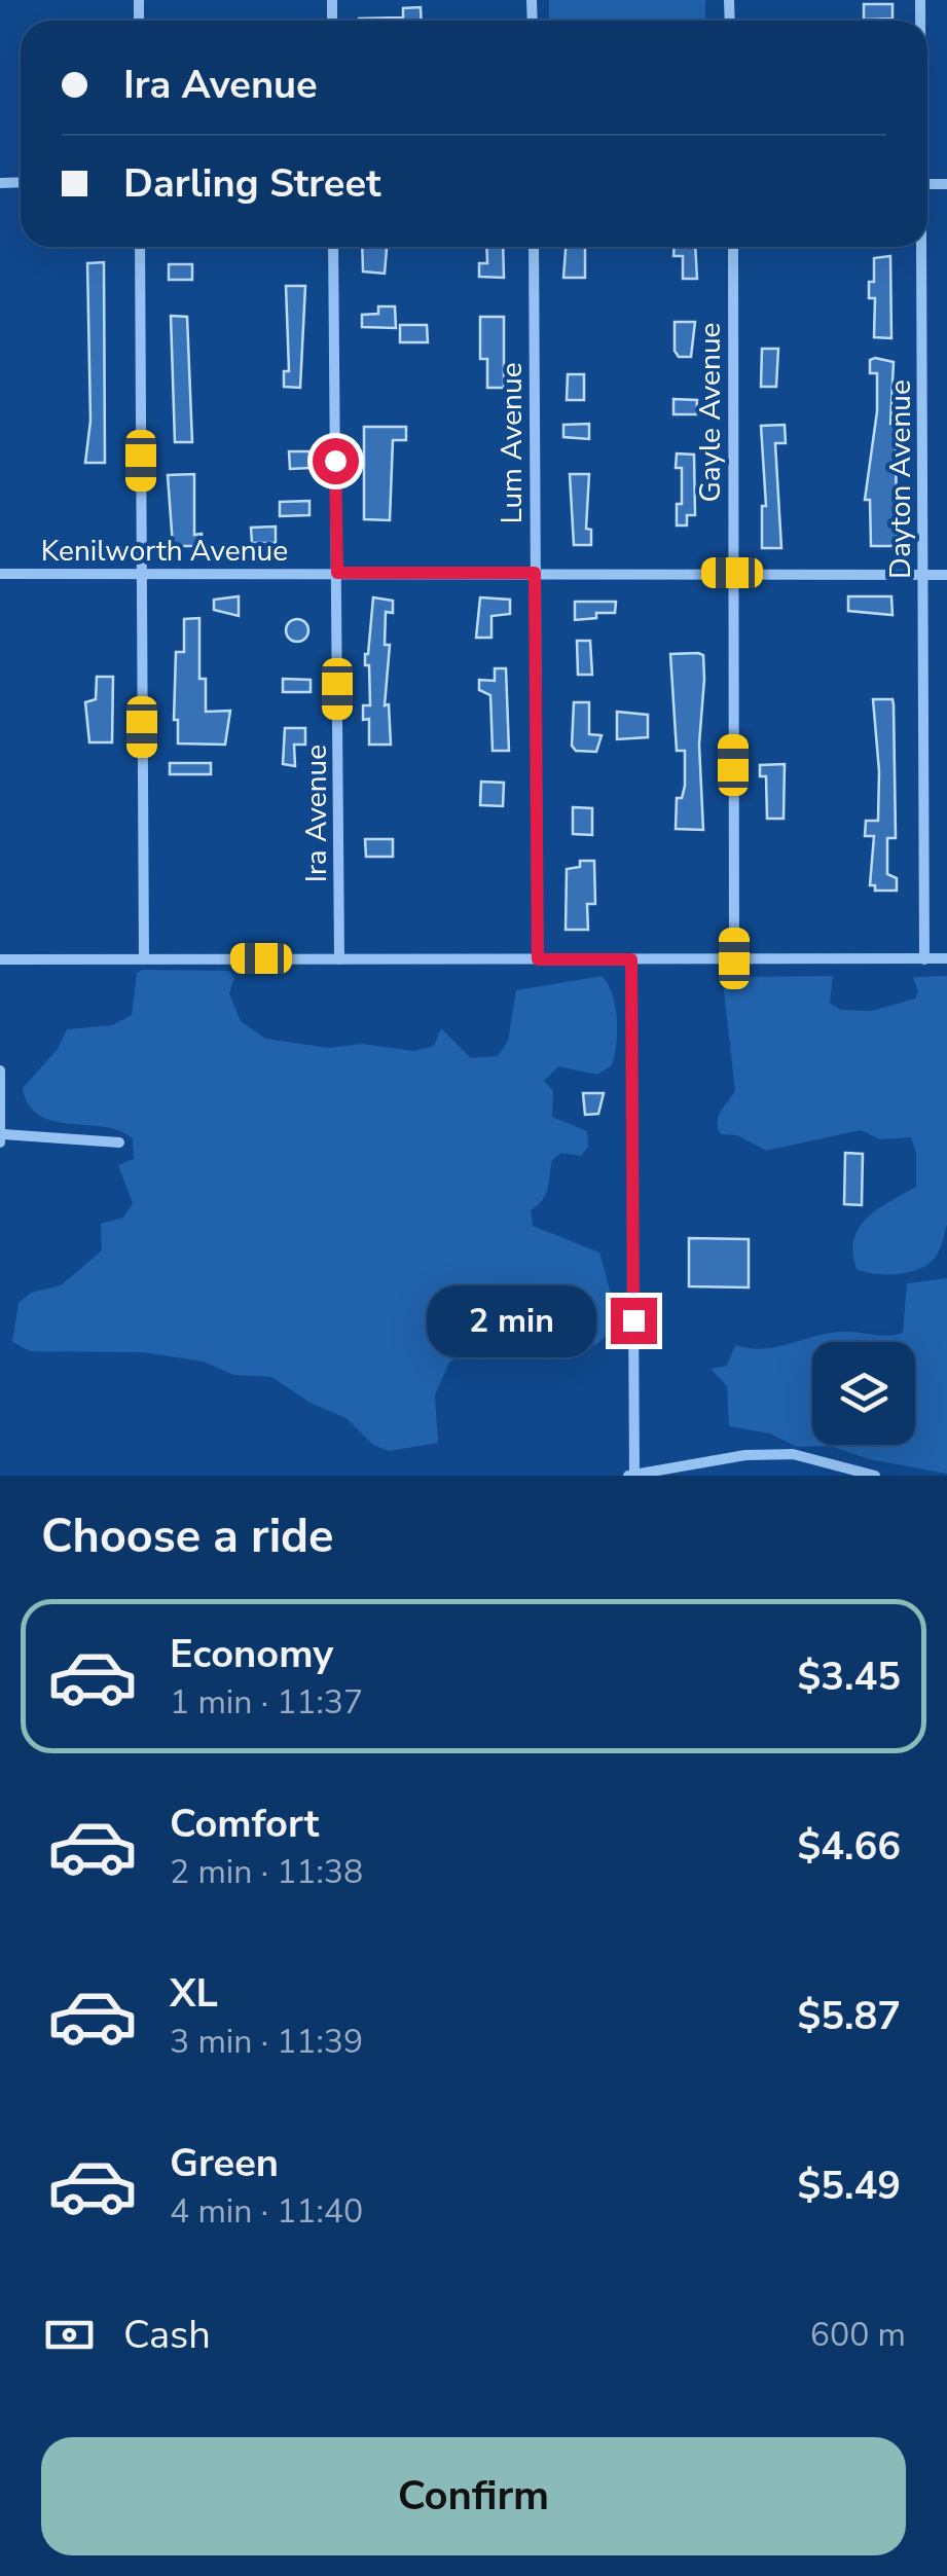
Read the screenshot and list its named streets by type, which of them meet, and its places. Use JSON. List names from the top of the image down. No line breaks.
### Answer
{"streets":{"street":["Gayle Avenue","Lum Avenue","Dayton Avenue","Kenilworth Avenue","Ira Avenue"]},"crossings":[["Gayle Avenue","Kenilworth Avenue"],["Lum Avenue","Kenilworth Avenue"],["Dayton Avenue","Kenilworth Avenue"],["Kenilworth Avenue","Ira Avenue"]],"page":{"banner":["Ira Avenue","Darling Street"],"bubble":"2 min","heading":"Choose a ride","list":[{"name":"Economy","note":"1 min · 11:37","value":"$3.45"},{"name":"Comfort","note":"2 min · 11:38","value":"$4.66"},{"name":"XL","note":"3 min · 11:39","value":"$5.87"},{"name":"Green","note":"4 min · 11:40","value":"$5.49"}],"pay":["Cash","600 m"],"buttons":"Confirm"}}
